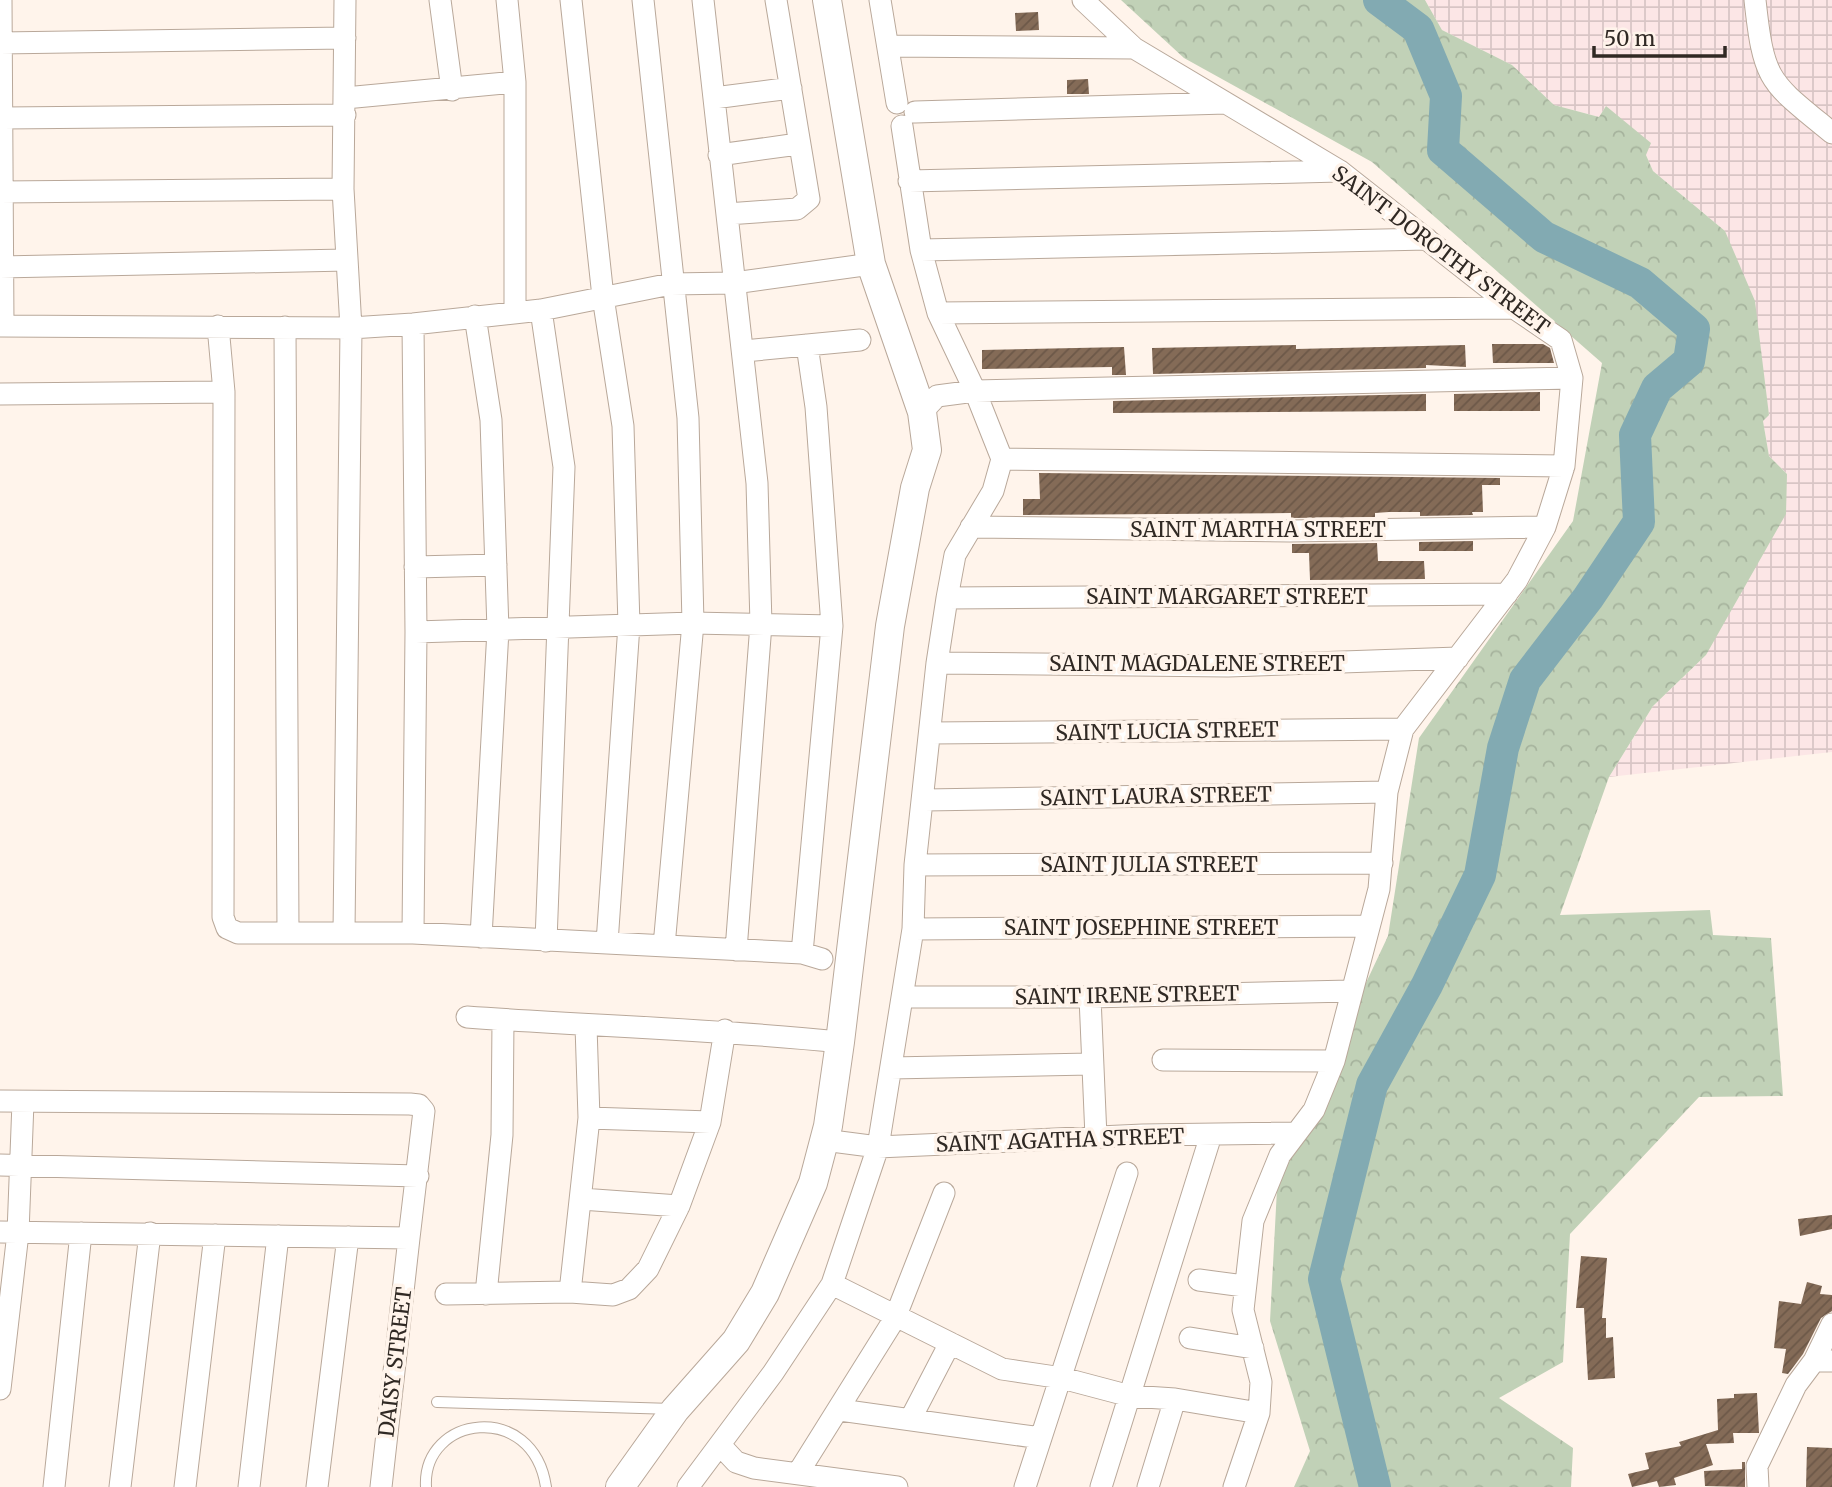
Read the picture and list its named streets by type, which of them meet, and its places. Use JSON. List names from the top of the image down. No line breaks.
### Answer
{"streets":{"street":["SAINT DOROTHY STREET","SAINT MARTHA STREET","SAINT MARGARET STREET","SAINT MAGDALENE STREET","SAINT LUCIA STREET","SAINT LAURA STREET","SAINT JULIA STREET","SAINT JOSEPHINE STREET","SAINT IRENE STREET","SAINT AGATHA STREET","DAISY STREET"]},"crossings":[["SAINT DOROTHY STREET","SAINT MARTHA STREET"],["SAINT DOROTHY STREET","SAINT MARGARET STREET"],["SAINT DOROTHY STREET","SAINT MAGDALENE STREET"],["SAINT DOROTHY STREET","SAINT LUCIA STREET"],["SAINT DOROTHY STREET","SAINT LAURA STREET"],["SAINT DOROTHY STREET","SAINT JULIA STREET"],["SAINT DOROTHY STREET","SAINT JOSEPHINE STREET"],["SAINT DOROTHY STREET","SAINT IRENE STREET"],["SAINT DOROTHY STREET","SAINT AGATHA STREET"]],"scale_bar":"50 m"}
